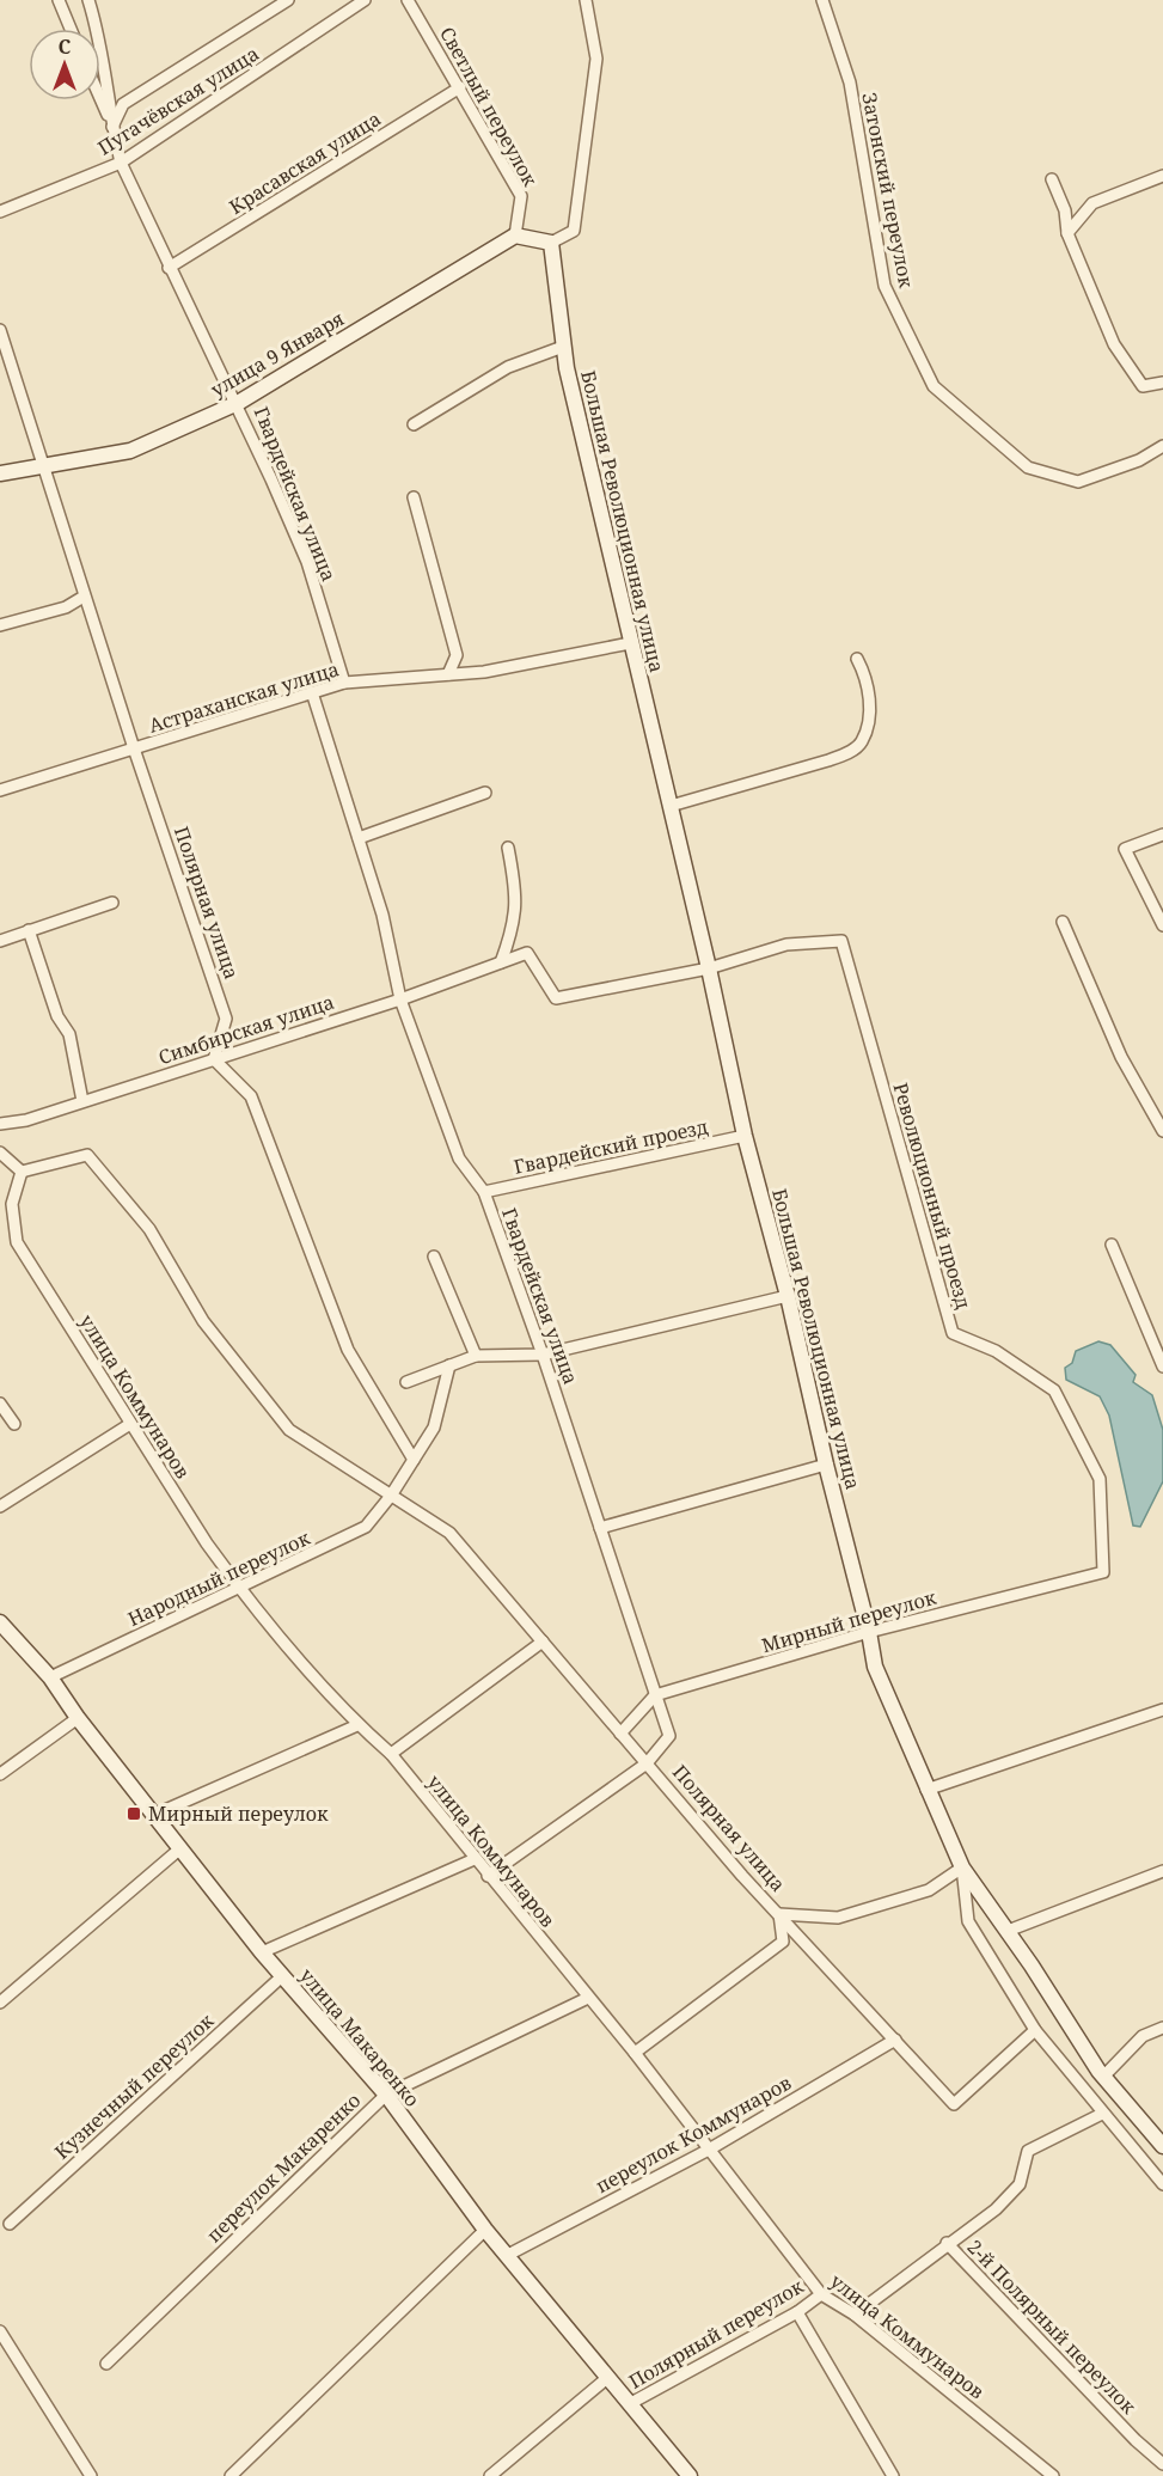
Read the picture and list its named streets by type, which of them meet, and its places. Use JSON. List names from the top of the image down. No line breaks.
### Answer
{"streets":{"street":["Пугачёвская улица","Светлый переулок","Красавская улица","Затонский переулок","улица 9 Января","Гвардейская улица","Большая Революционная улица","Астраханская улица","Полярная улица","Симбирская улица","Гвардейский проезд","Революционный проезд","улица Коммунаров","Народный переулок","Мирный переулок","улица Макаренко","Кузнечный переулок","переулок Коммунаров","переулок Макаренко","2-й Полярный переулок","Полярный переулок"]},"crossings":[["Пугачёвская улица","Гвардейская улица"],["Светлый переулок","Красавская улица"],["Светлый переулок","улица 9 Января"],["Красавская улица","Гвардейская улица"],["улица 9 Января","Гвардейская улица"],["улица 9 Января","Полярная улица"],["Гвардейская улица","Астраханская улица"],["Гвардейская улица","Полярная улица"],["Гвардейская улица","Симбирская улица"],["Гвардейская улица","Гвардейский проезд"],["Гвардейская улица","Мирный переулок"],["Большая Революционная улица","Астраханская улица"],["Большая Революционная улица","Полярная улица"],["Большая Революционная улица","Симбирская улица"],["Большая Революционная улица","Гвардейский проезд"],["Большая Революционная улица","Революционный проезд"],["Большая Революционная улица","Мирный переулок"],["Астраханская улица","Полярная улица"],["Полярная улица","Симбирская улица"],["Полярная улица","улица Коммунаров"],["Полярная улица","Народный переулок"],["Полярная улица","переулок Коммунаров"],["Симбирская улица","Революционный проезд"],["Революционный проезд","Мирный переулок"],["улица Коммунаров","Народный переулок"],["улица Коммунаров","переулок Коммунаров"],["улица Коммунаров","переулок Макаренко"],["улица Коммунаров","Полярный переулок"],["Народный переулок","улица Макаренко"],["улица Макаренко","Кузнечный переулок"],["улица Макаренко","переулок Коммунаров"],["улица Макаренко","переулок Макаренко"],["улица Макаренко","Полярный переулок"]],"places":{"transit":["Мирный переулок"]},"north":"top"}
